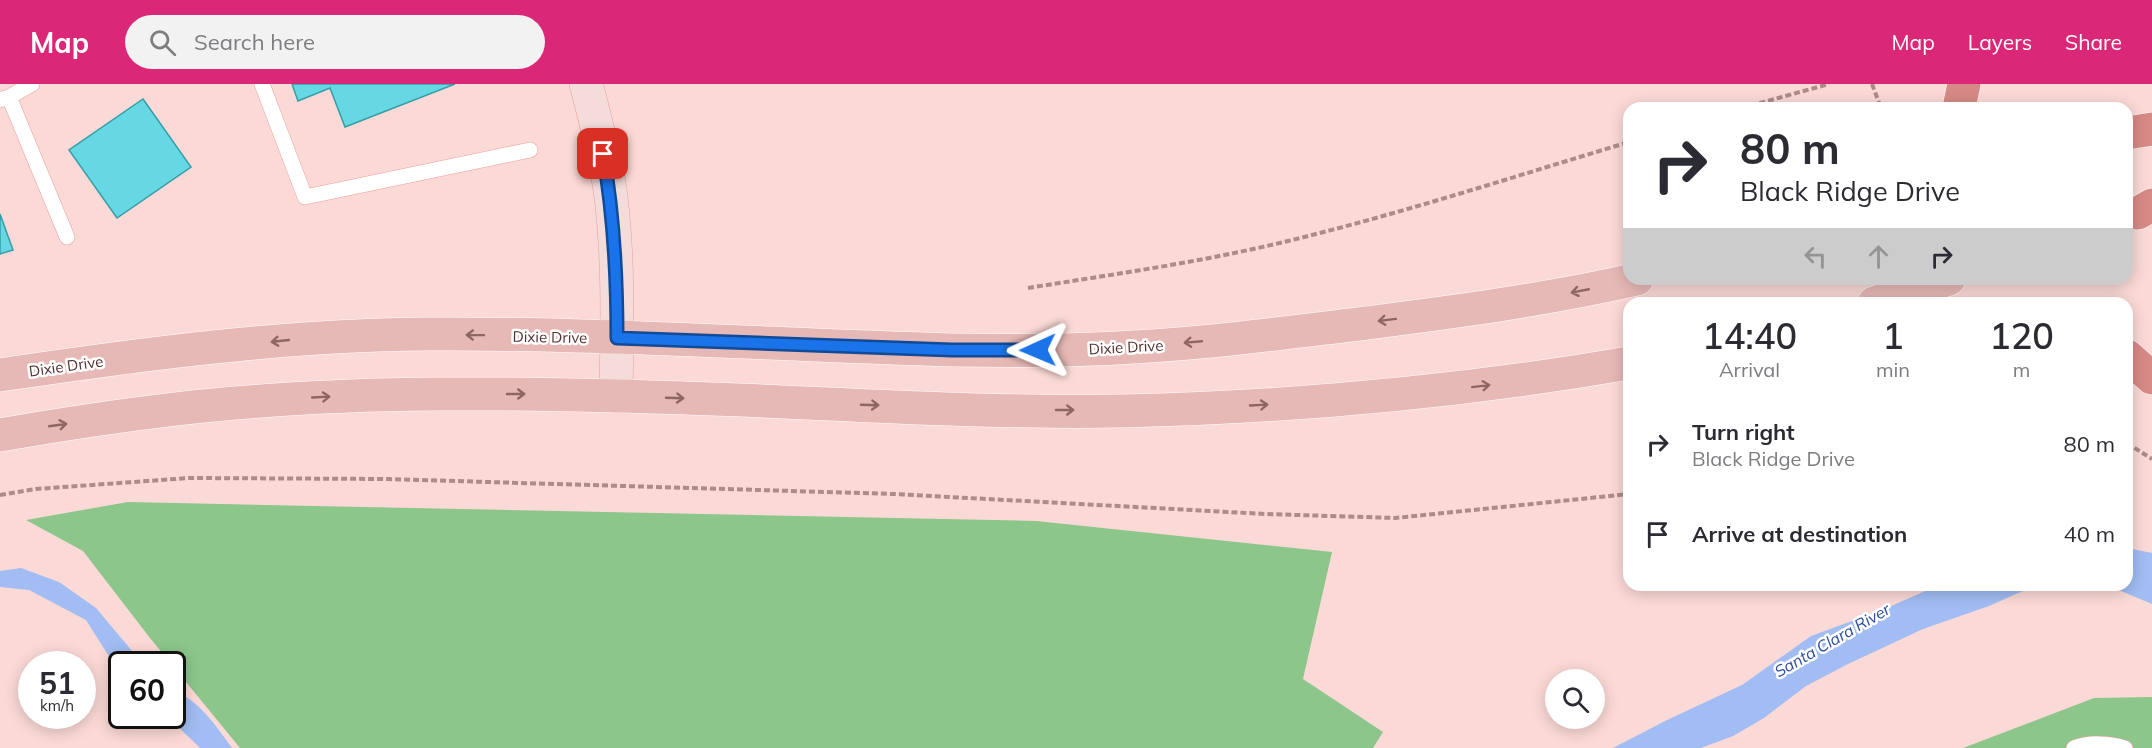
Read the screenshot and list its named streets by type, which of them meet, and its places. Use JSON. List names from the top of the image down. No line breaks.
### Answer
{"streets":{"main road":["Dixie Drive"]},"water":["Santa Clara River"],"page":{"header":"Map","search":"Search here","nav":["Map","Layers","Share"],"turn":["80 m","Black Ridge Drive"],"eta":["14:40","Arrival","1","min","120","m"],"list":[{"name":"Turn right","note":"Black Ridge Drive","value":"80 m"},{"name":"Arrive at destination","value":"40 m"}],"speed":"51 km/h","limit":"60"}}
